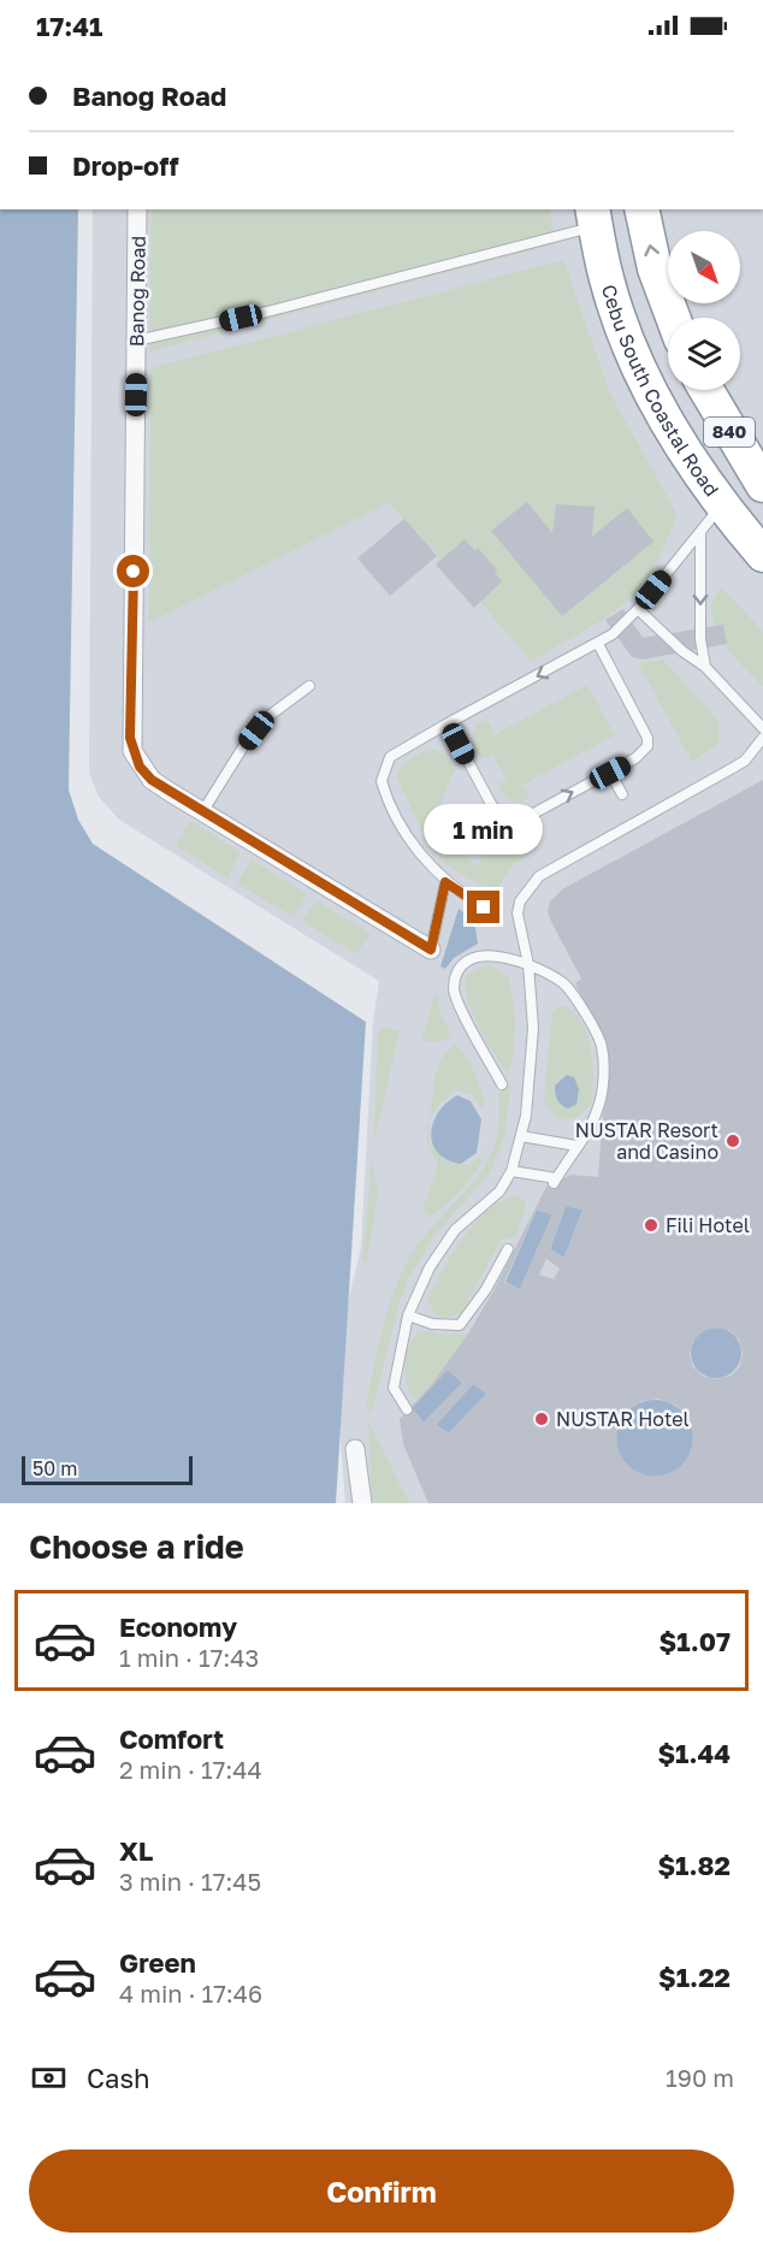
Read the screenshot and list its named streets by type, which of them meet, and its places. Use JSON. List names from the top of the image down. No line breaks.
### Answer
{"streets":{"highway":["Cebu South Coastal Road","840"],"street":["Banog Road"]},"places":["NUSTAR Resort and Casino","Fili Hotel","NUSTAR Hotel"],"scale_bar":"50 m","north":"bottom right","page":{"status":"17:41","banner":["Banog Road","Drop-off"],"bubble":"1 min","scale":"50 m","heading":"Choose a ride","list":[{"name":"Economy","note":"1 min · 17:43","value":"$1.07"},{"name":"Comfort","note":"2 min · 17:44","value":"$1.44"},{"name":"XL","note":"3 min · 17:45","value":"$1.82"},{"name":"Green","note":"4 min · 17:46","value":"$1.22"}],"pay":["Cash","190 m"],"buttons":"Confirm"}}
